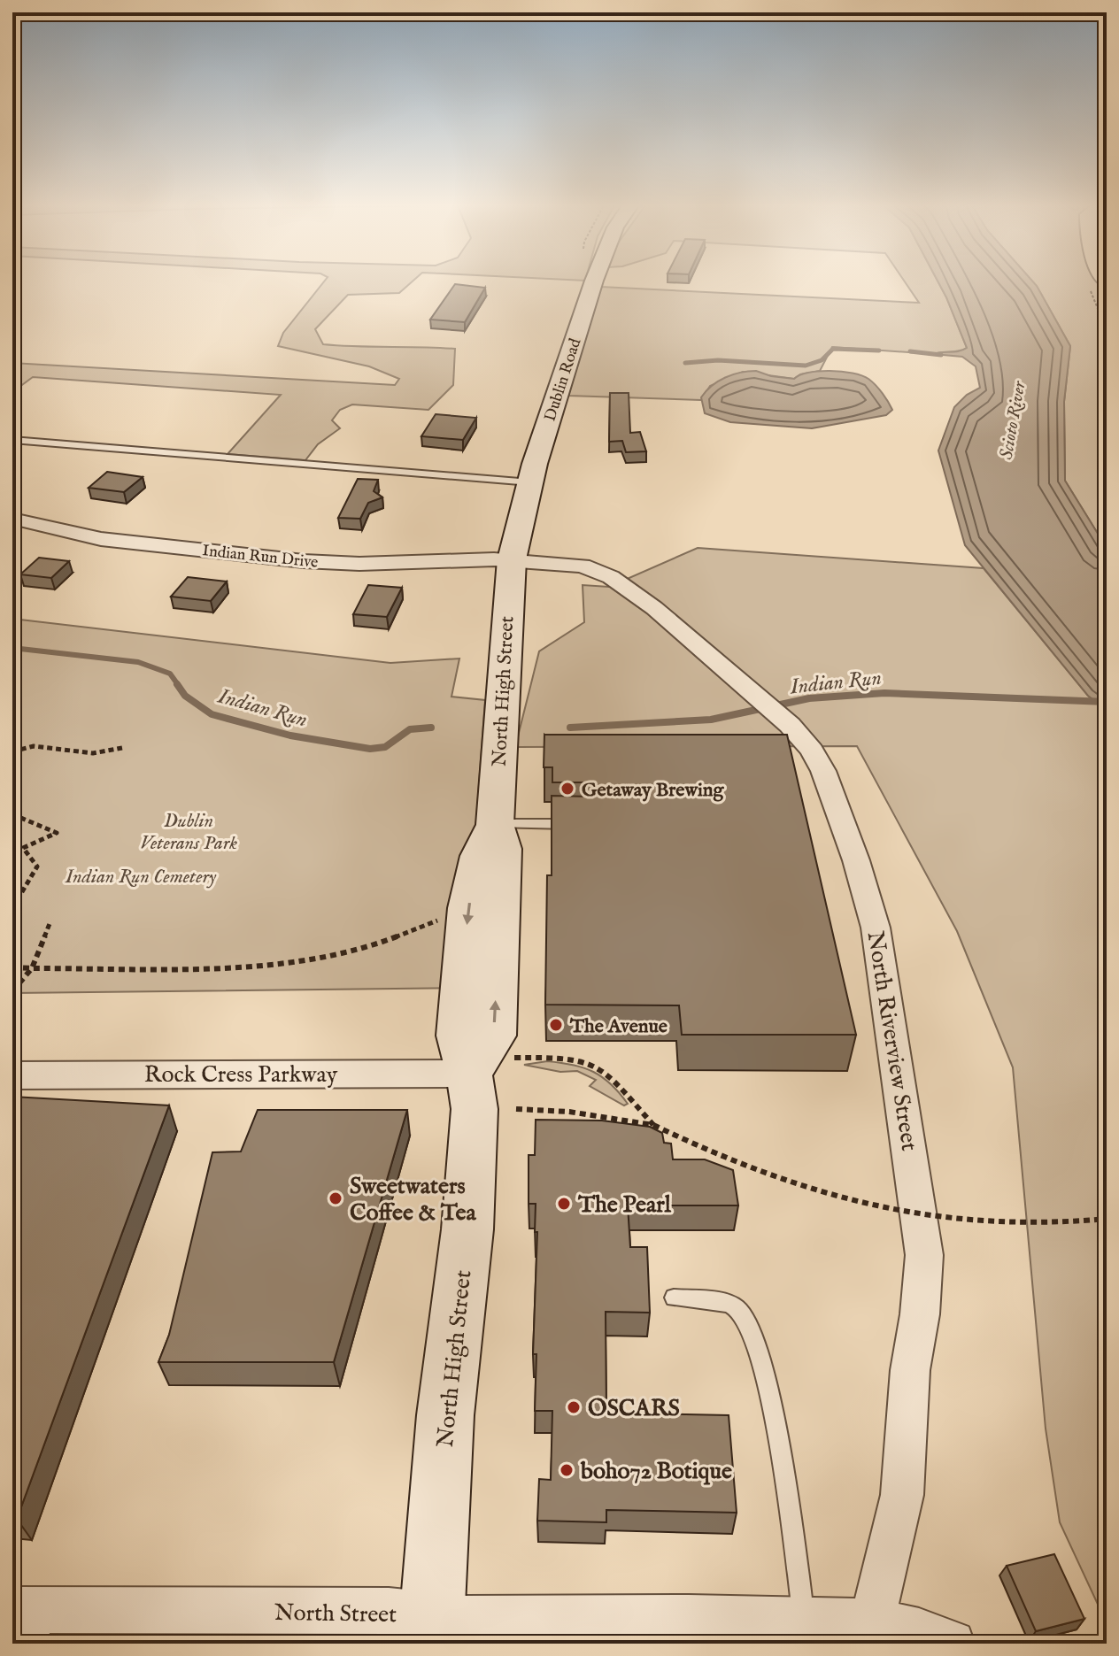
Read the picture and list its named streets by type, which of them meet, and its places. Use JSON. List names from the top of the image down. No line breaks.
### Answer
{"streets":{"main road":["Dublin Road","North High Street"],"street":["Indian Run Drive","North Riverview Street","Rock Cress Parkway","North Street"]},"crossings":[["Dublin Road","Indian Run Drive"],["Dublin Road","North High Street"],["Dublin Road","North Riverview Street"],["Indian Run Drive","North High Street"],["Indian Run Drive","North Riverview Street"],["North High Street","North Riverview Street"],["North High Street","Rock Cress Parkway"],["North High Street","North Street"],["North Riverview Street","North Street"]],"water":["Scioto River","Indian Run"],"parks":["Dublin Veterans Park","Indian Run Cemetery"],"places":["Getaway Brewing","The Avenue","Sweetwaters Coffee & Tea","The Pearl","OSCARS","boho72 Botique"]}
